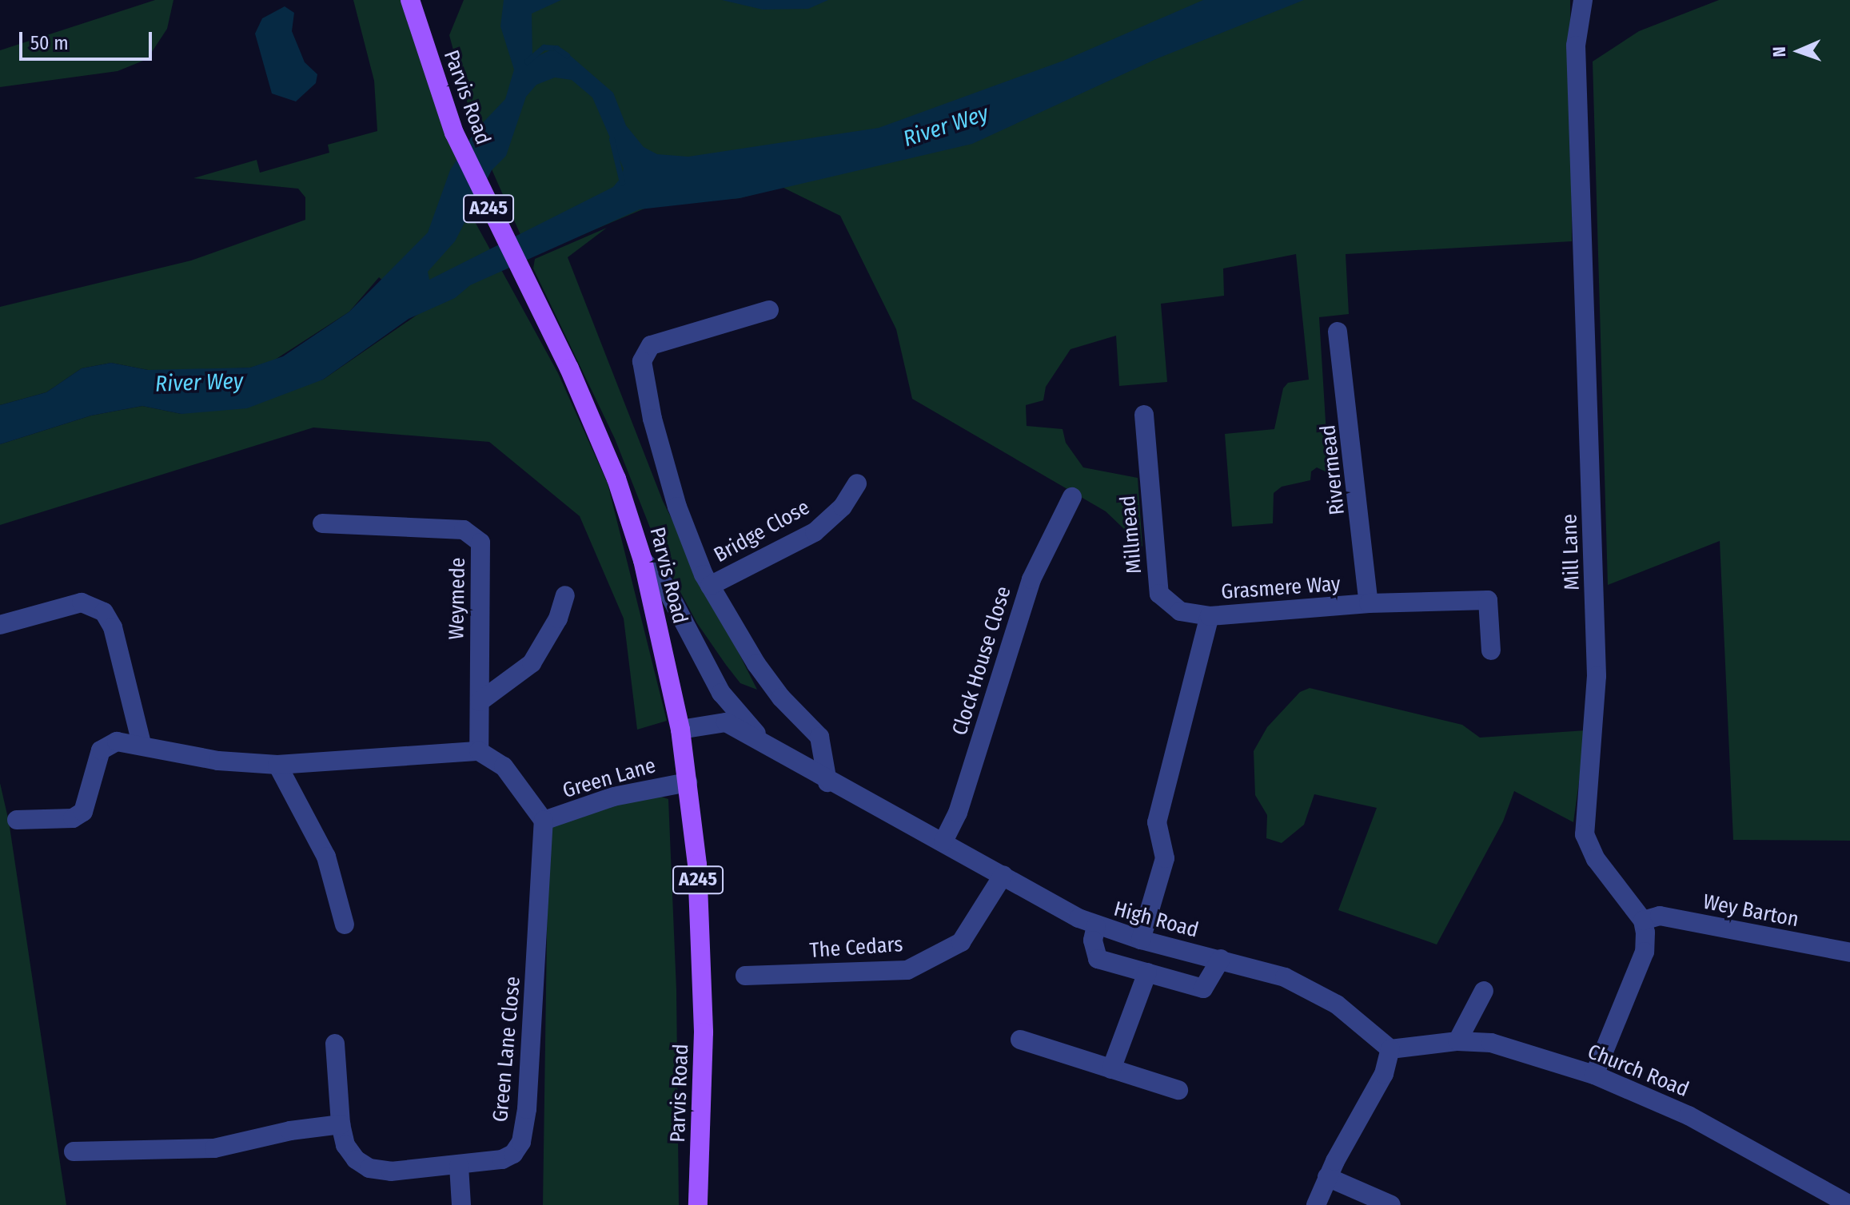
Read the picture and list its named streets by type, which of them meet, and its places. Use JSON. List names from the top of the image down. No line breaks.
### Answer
{"streets":{"main road":["Parvis Road","A245"],"street":["Rivermead","Bridge Close","Millmead","Mill Lane","Grasmere Way","Weymede","Clock House Close","Green Lane","Wey Barton","High Road","The Cedars","Green Lane Close","Church Road"]},"crossings":[["Parvis Road","Green Lane"],["Parvis Road","High Road"],["Rivermead","Grasmere Way"],["Millmead","Grasmere Way"],["Mill Lane","Wey Barton"],["Grasmere Way","High Road"],["Clock House Close","High Road"],["Green Lane","Green Lane Close"],["High Road","The Cedars"],["High Road","Church Road"]],"water":["River Wey"],"scale_bar":"50 m","north":"left"}
